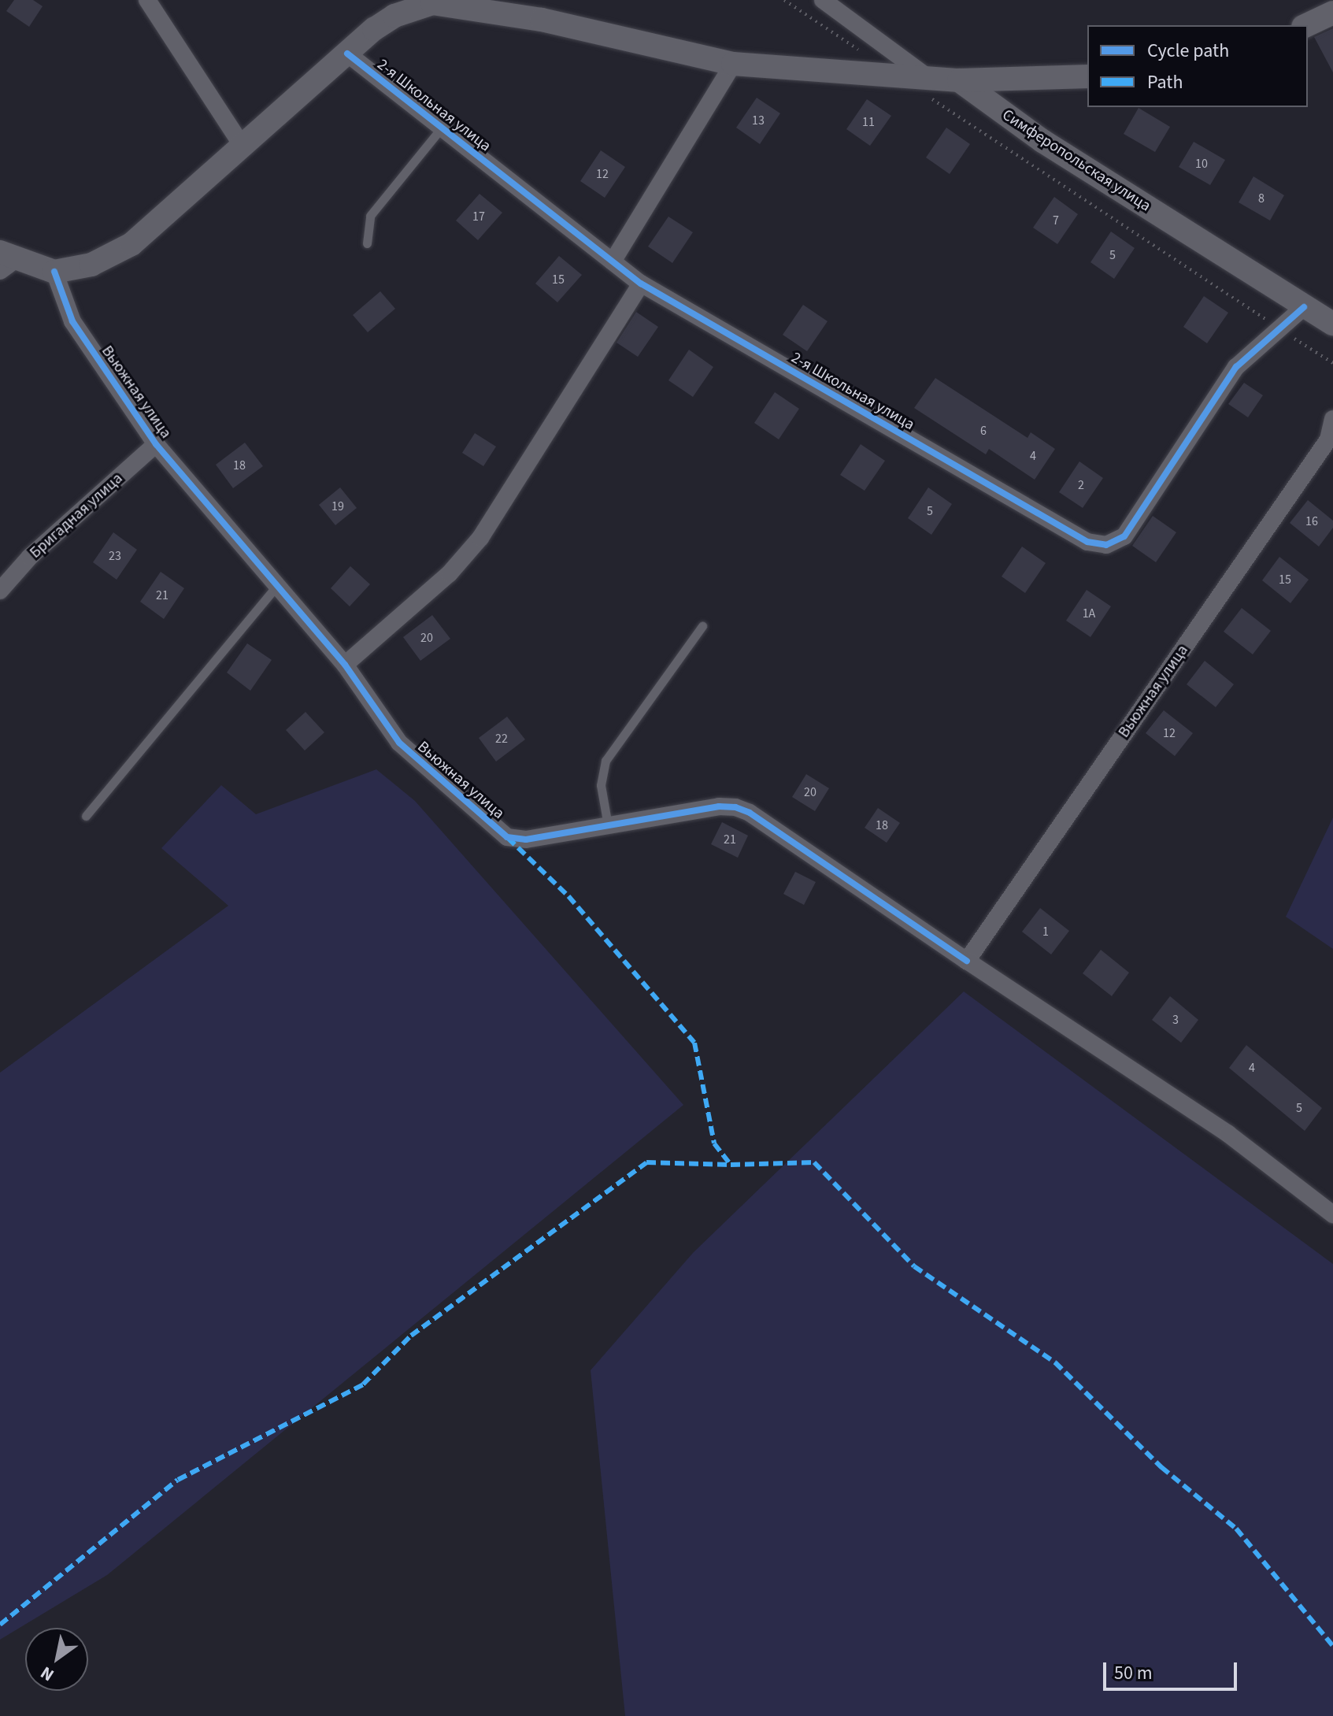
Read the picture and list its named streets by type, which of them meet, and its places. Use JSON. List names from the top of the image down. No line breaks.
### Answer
{"streets":{"street":["2-я Школьная улица","Симферопольская улица","Вьюжная улица","Бригадная улица"]},"crossings":[["2-я Школьная улица","Симферопольская улица"],["Вьюжная улица","Бригадная улица"]],"house_numbers":["13","11","10","12","8","17","7","5","15","6","4","18","2","19","5","16","23","15","21","1А","20","12","22","20","18","21","1","3","4","5"],"legend":["Cycle path","Path"],"scale_bar":"50 m","north":"bottom left"}
